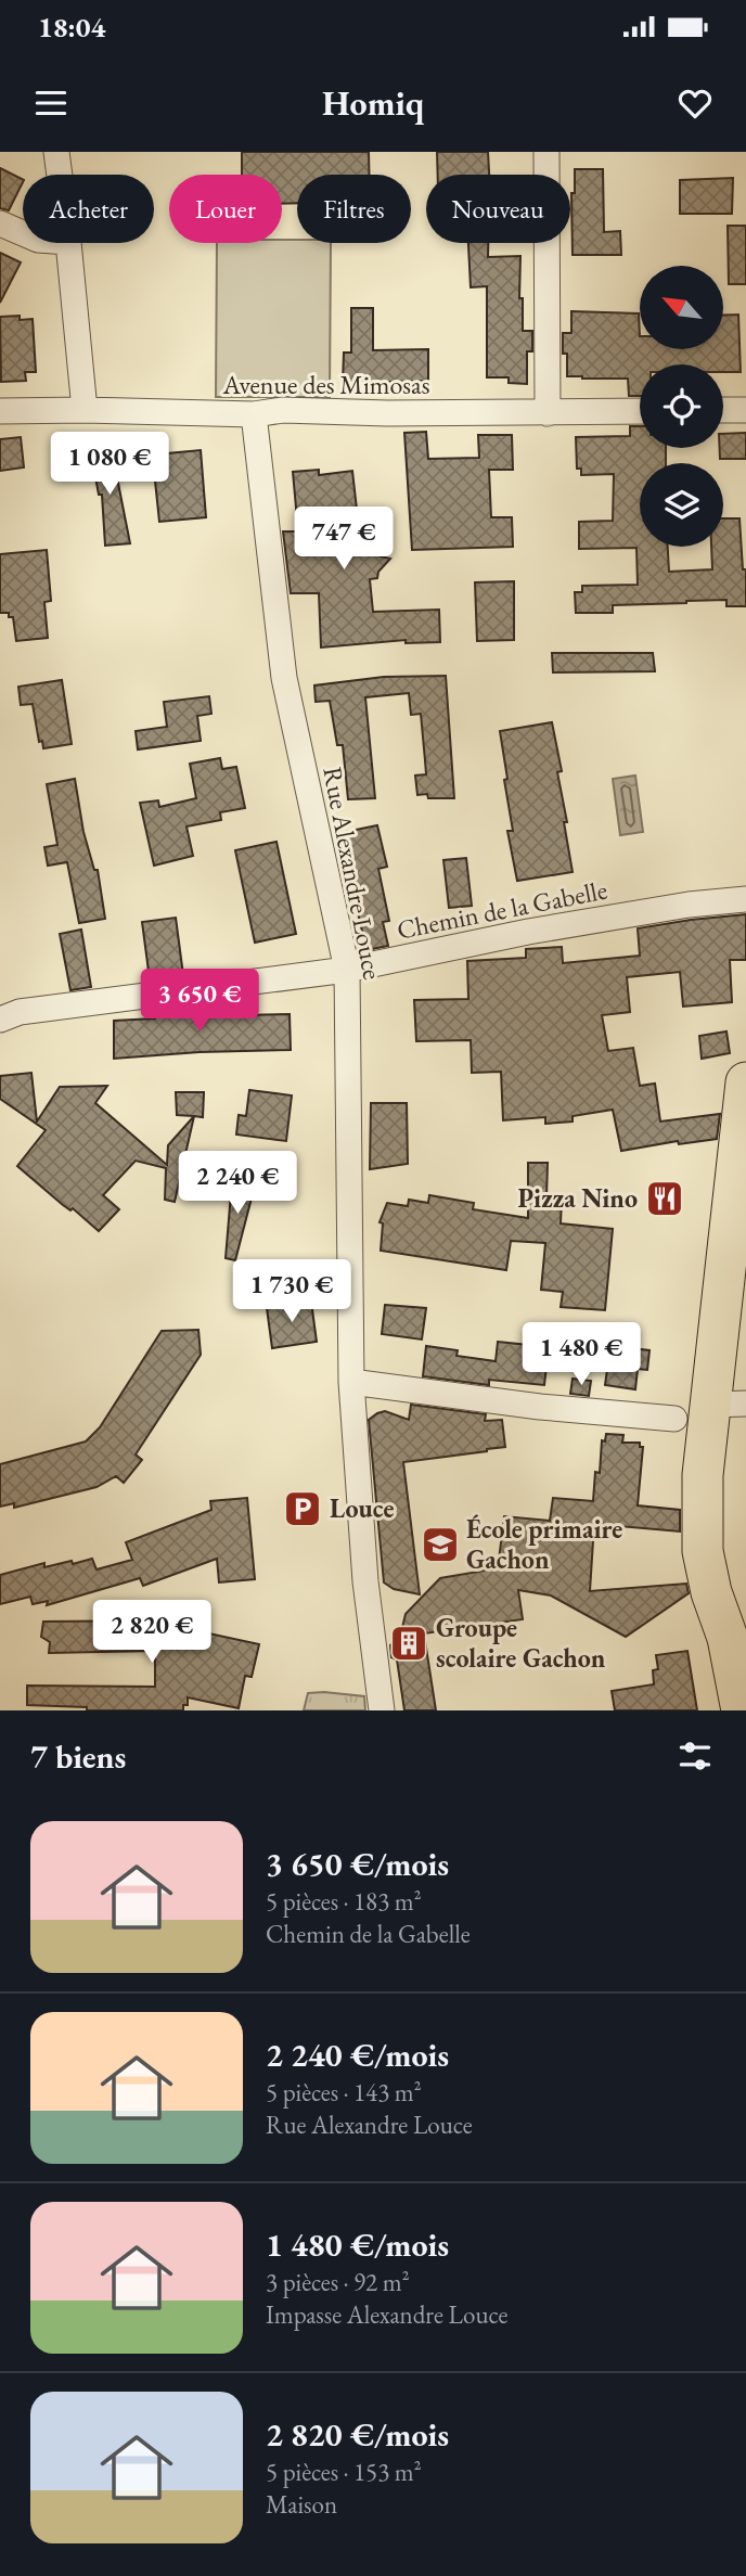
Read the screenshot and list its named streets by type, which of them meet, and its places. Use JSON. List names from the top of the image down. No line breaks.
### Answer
{"streets":{"street":["Avenue des Mimosas","Rue Alexandre Louce","Chemin de la Gabelle"]},"crossings":[["Avenue des Mimosas","Rue Alexandre Louce"],["Rue Alexandre Louce","Chemin de la Gabelle"]],"places":{"restaurant":["Pizza Nino"],"parking":["Louce"],"school or university":["École primaire Gachon"],"building":["Groupe scolaire Gachon"]},"north":"top left","page":{"status":"18:04","header":"Homiq","chip":["Acheter","Louer","Filtres","Nouveau"],"price":["1 080 €","747 €","3 650 €","2 240 €","1 730 €","1 480 €","2 820 €"],"heading":"7 biens","list":[{"name":"3 650 €/mois","note":"5 pièces · 183 m² · Chemin de la Gabelle"},{"name":"2 240 €/mois","note":"5 pièces · 143 m² · Rue Alexandre Louce"},{"name":"1 480 €/mois","note":"3 pièces · 92 m² · Impasse Alexandre Louce"},{"name":"2 820 €/mois","note":"5 pièces · 153 m² · Maison"}]}}
